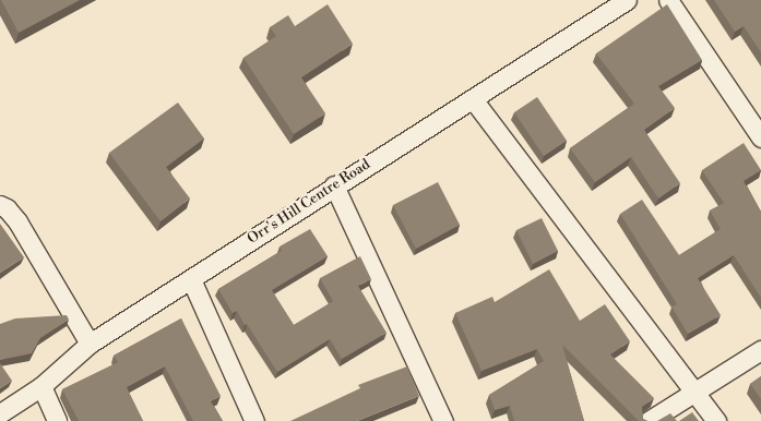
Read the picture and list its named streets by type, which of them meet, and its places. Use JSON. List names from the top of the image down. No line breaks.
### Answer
{"streets":{"street":["Orr's Hill Centre Road"]}}
